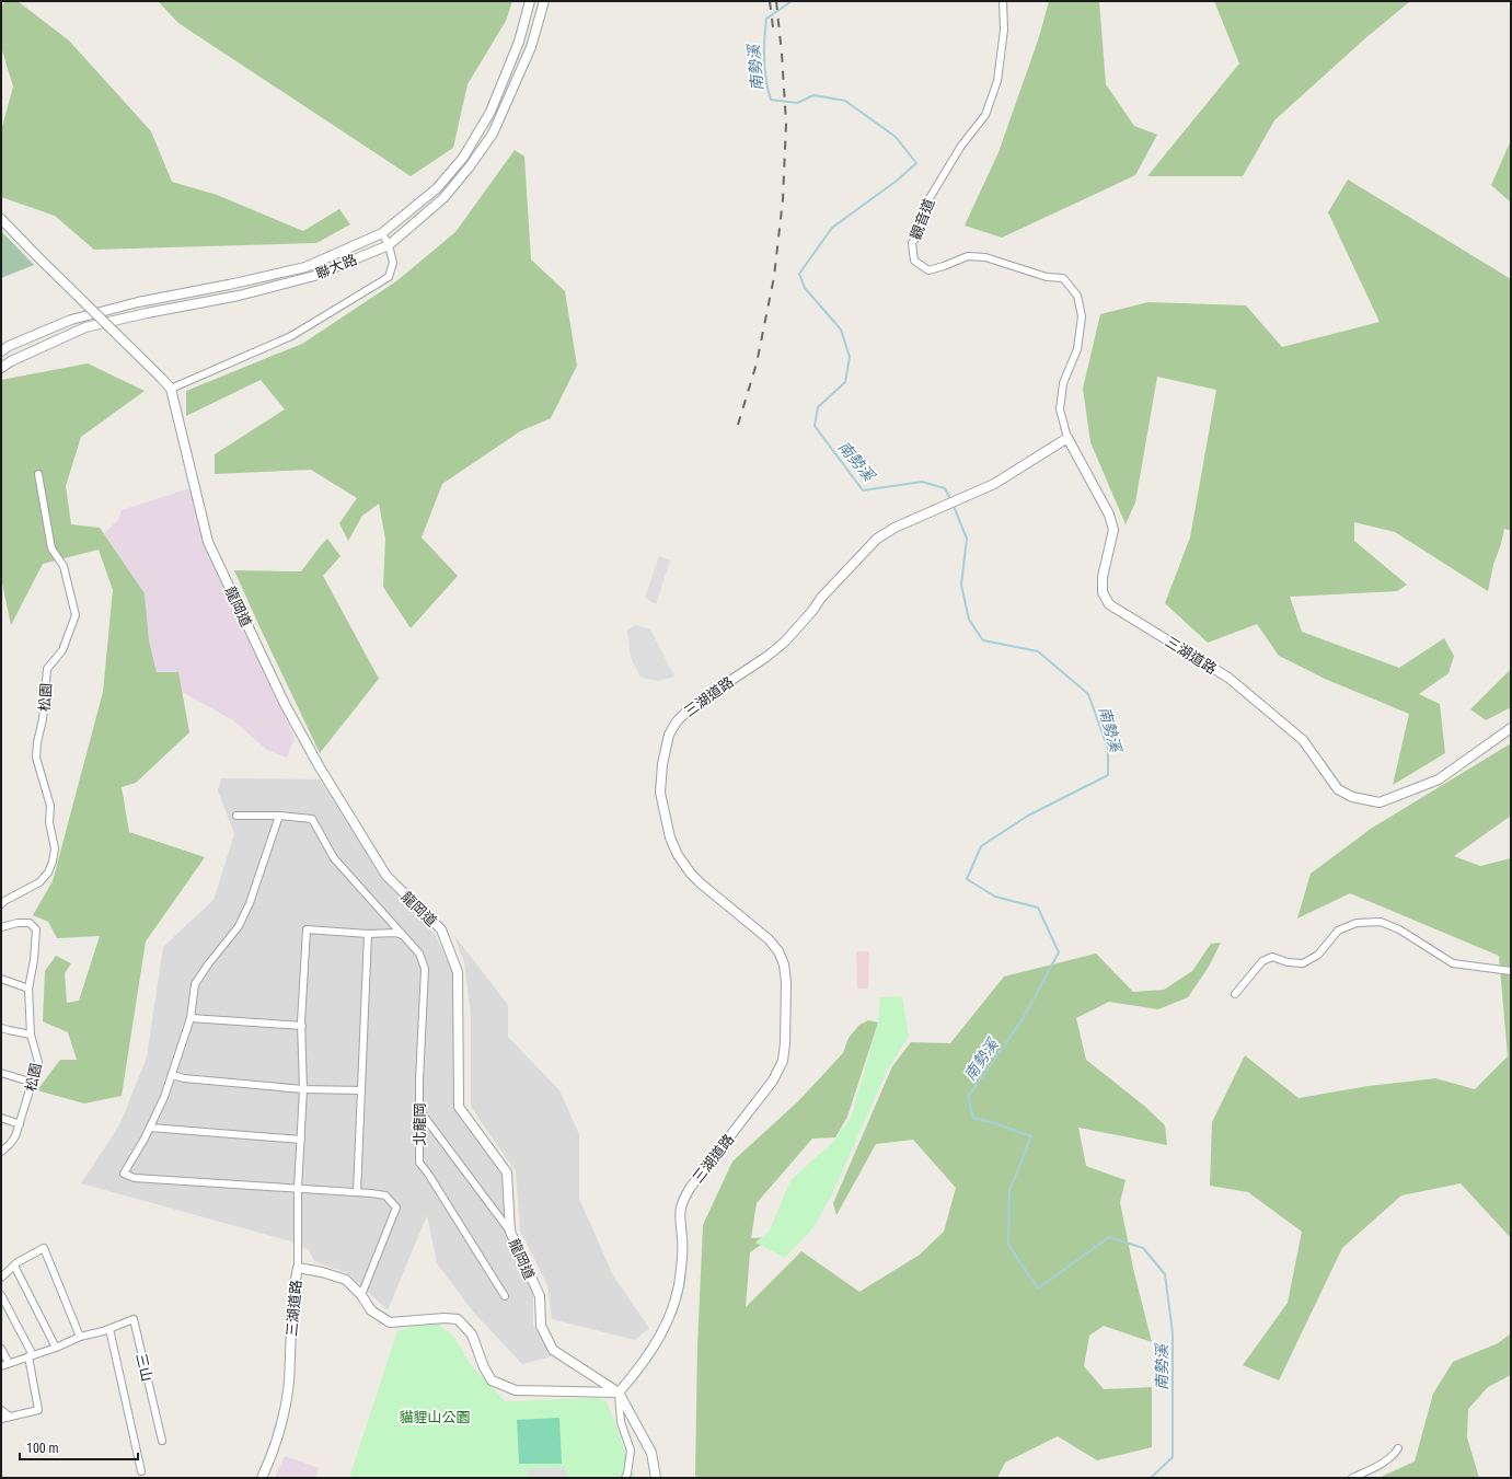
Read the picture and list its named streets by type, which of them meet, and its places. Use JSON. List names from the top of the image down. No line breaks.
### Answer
{"streets":{"street":["觀音道","聯大路","龍岡道","三湖道路","松園","北龍岡","三山"]},"crossings":[["觀音道","三湖道路"],["龍岡道","三湖道路"]],"water":["南勢溪"],"parks":["貓貍山公園"],"scale_bar":"100 m"}
